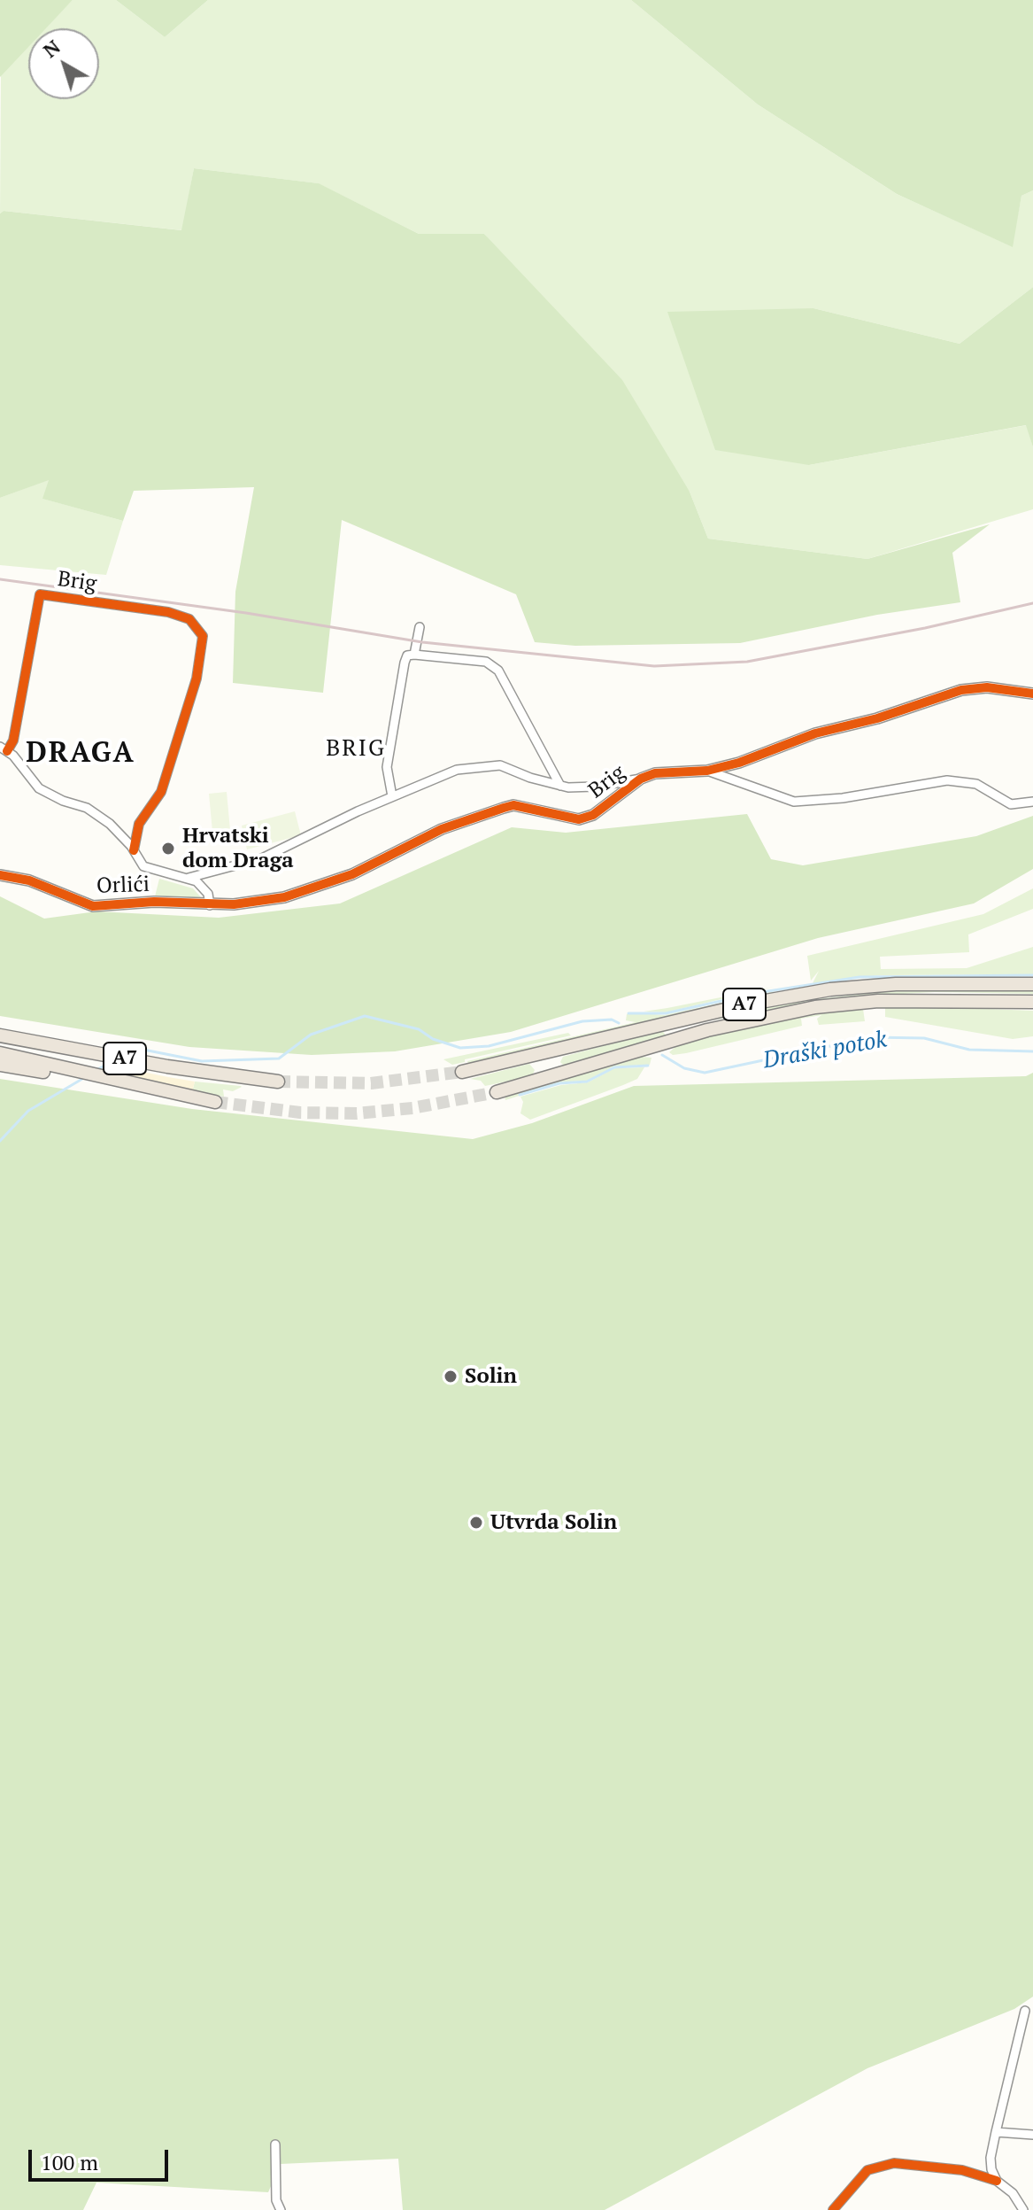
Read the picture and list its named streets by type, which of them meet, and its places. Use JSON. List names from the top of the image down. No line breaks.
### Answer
{"streets":{"highway":["A7"],"street":["Brig","Orlići"]},"crossings":[["Brig","Orlići"]],"districts":["BRIG","DRAGA"],"water":["Draški potok"],"places":["Hrvatski dom Draga","Solin","Utvrda Solin"],"scale_bar":"100 m","north":"top left"}
